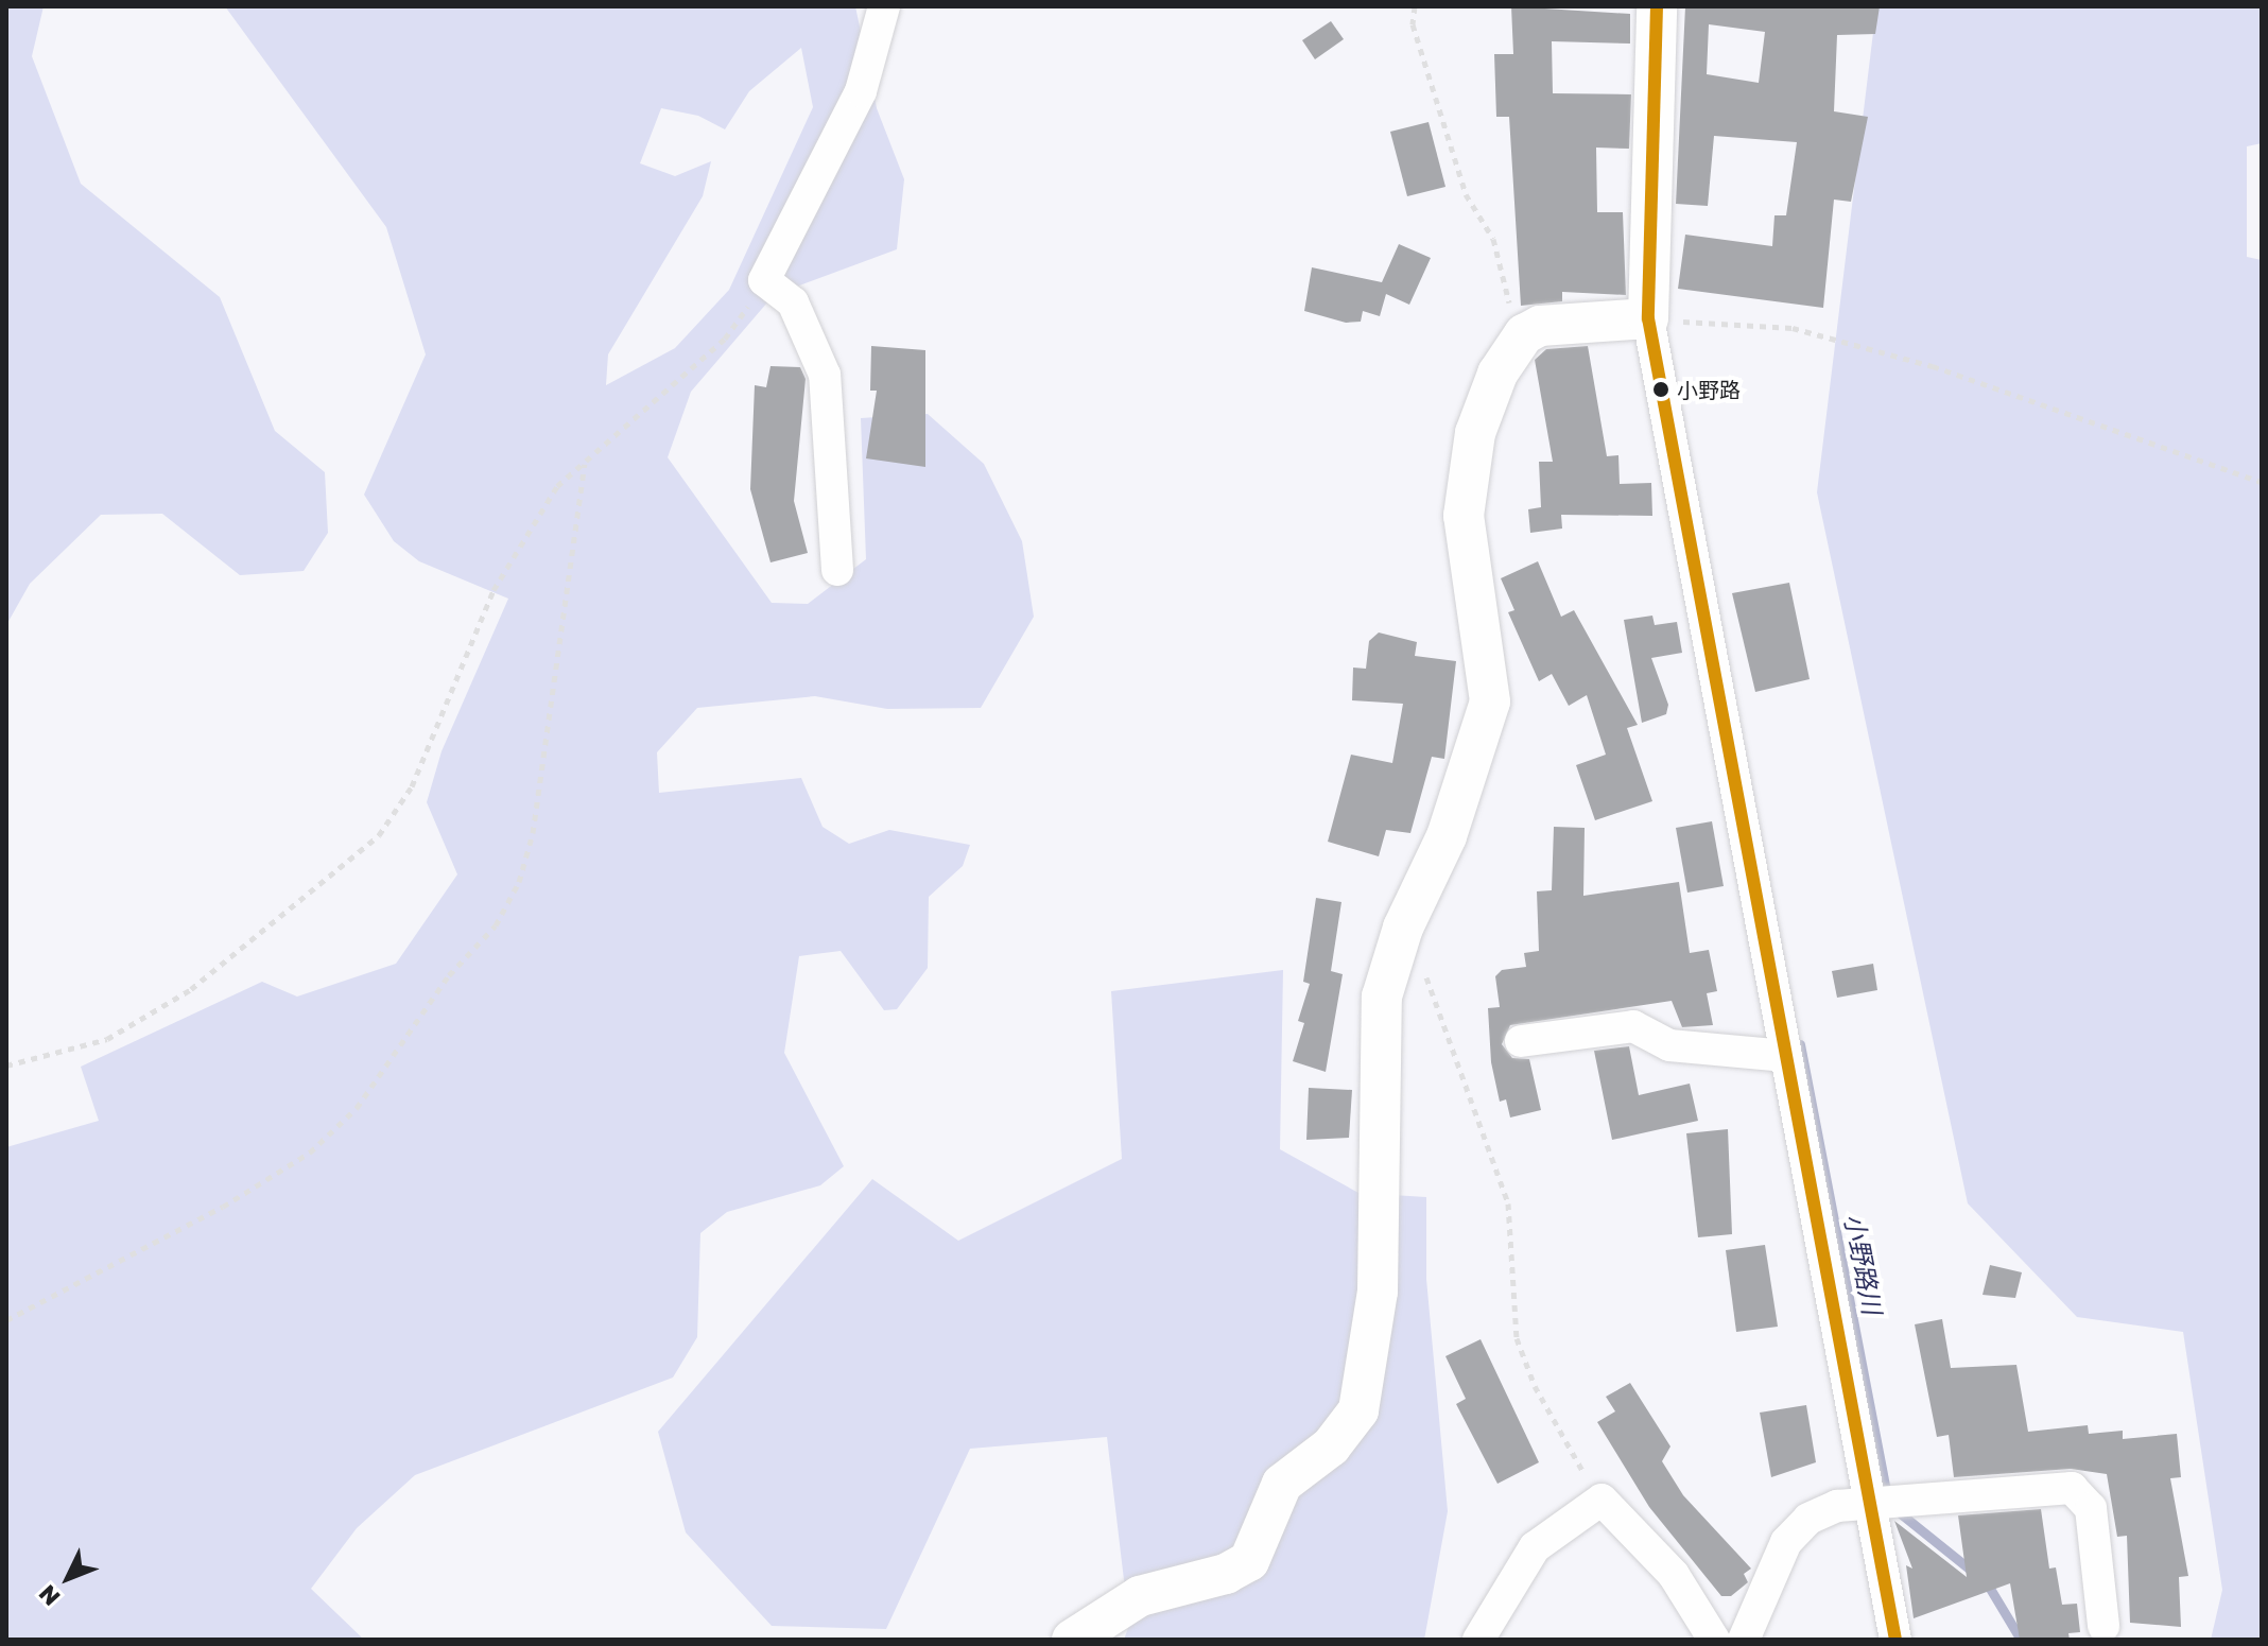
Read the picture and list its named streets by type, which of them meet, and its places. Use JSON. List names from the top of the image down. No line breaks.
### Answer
{"water":["小野路川"],"places":["小野路"],"north":"bottom left"}
